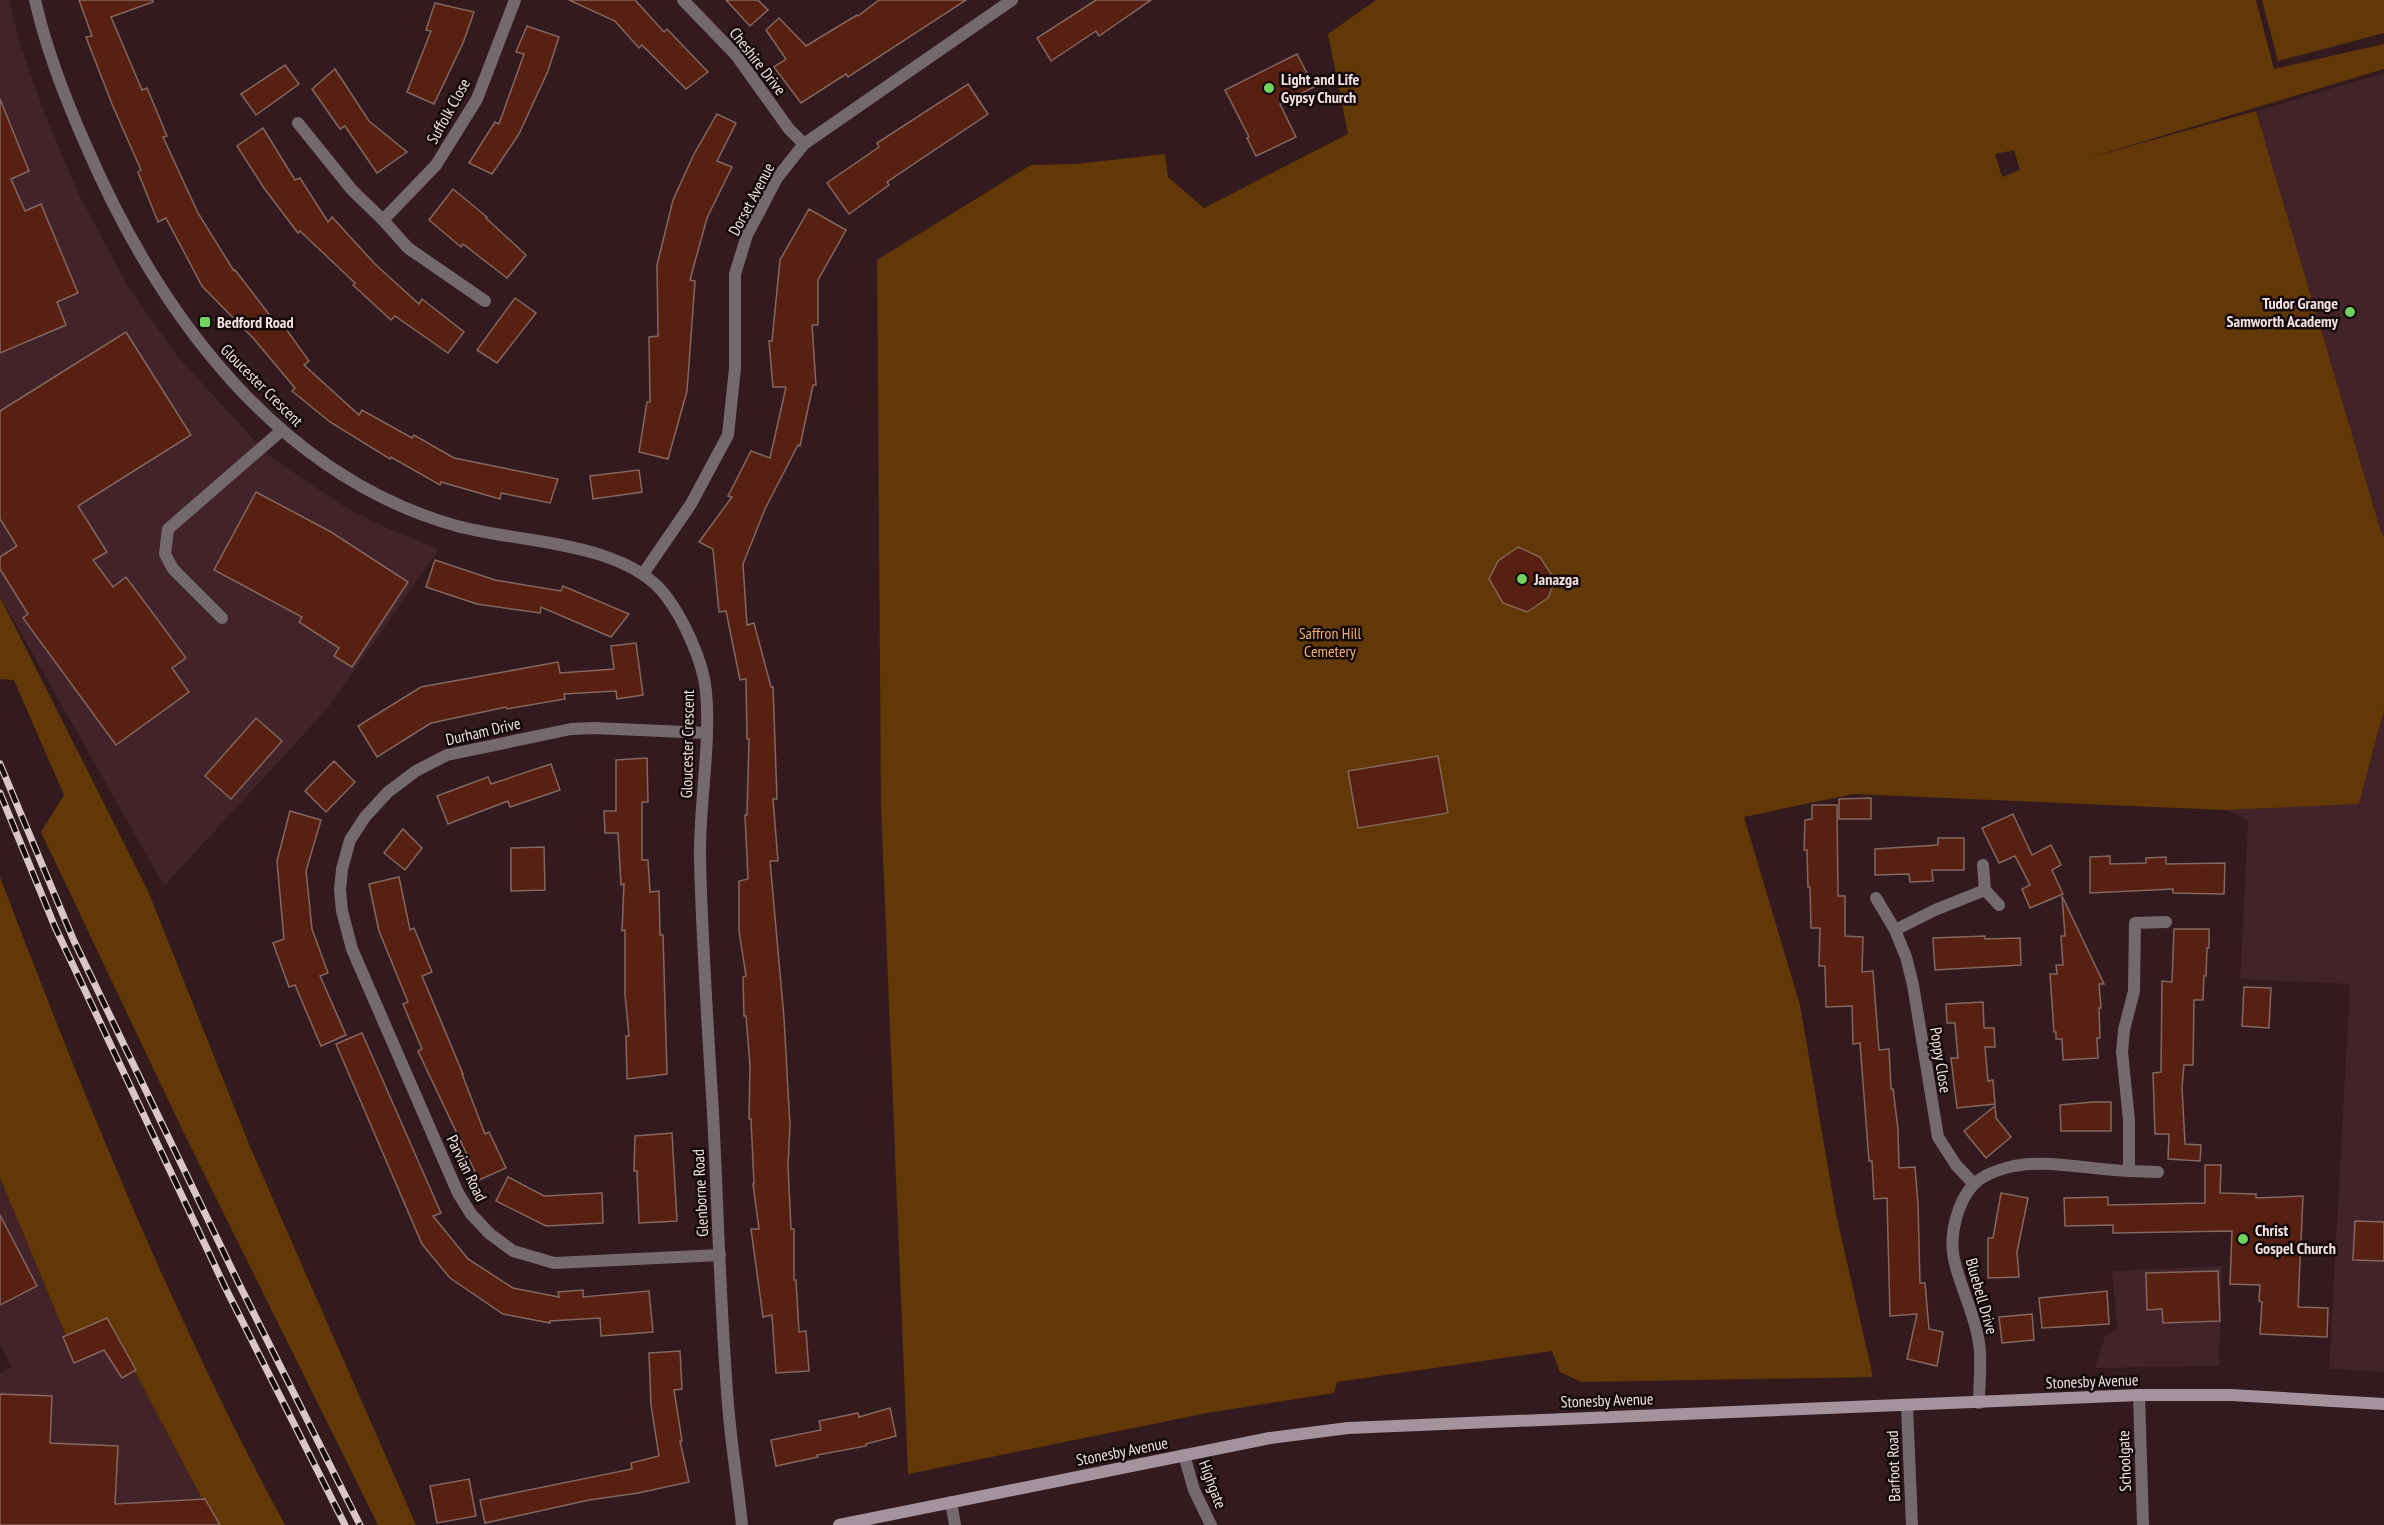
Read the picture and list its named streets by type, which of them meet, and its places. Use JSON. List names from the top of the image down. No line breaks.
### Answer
{"streets":{"main road":["Stonesby Avenue"],"street":["Cheshire Drive","Suffolk Close","Dorset Avenue","Gloucester Crescent","Durham Drive","Poppy Close","Parvian Road","Glenborne Road","Bluebell Drive","Schoolgate","Barfoot Road","Highgate"]},"crossings":[["Cheshire Drive","Dorset Avenue"],["Dorset Avenue","Gloucester Crescent"],["Gloucester Crescent","Durham Drive"],["Gloucester Crescent","Glenborne Road"],["Durham Drive","Parvian Road"],["Poppy Close","Bluebell Drive"],["Parvian Road","Glenborne Road"],["Bluebell Drive","Stonesby Avenue"],["Stonesby Avenue","Schoolgate"],["Stonesby Avenue","Barfoot Road"],["Stonesby Avenue","Highgate"]],"parks":["Saffron Hill Cemetery"],"places":{"other":["Light and Life Gypsy Church","Tudor Grange Samworth Academy","Janazga","Christ Gospel Church"],"transit":["Bedford Road"]}}
